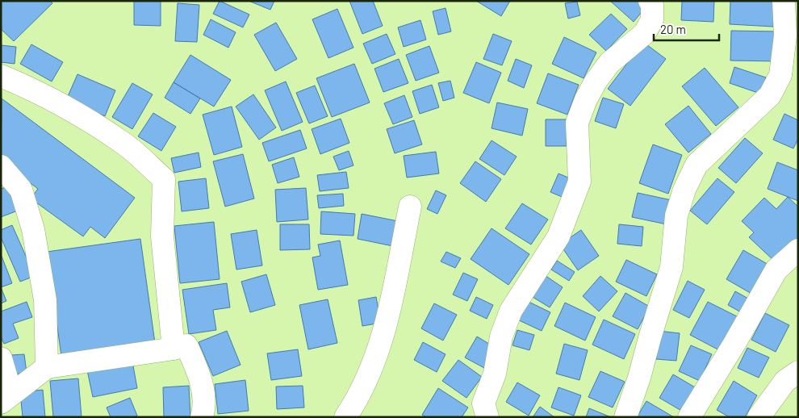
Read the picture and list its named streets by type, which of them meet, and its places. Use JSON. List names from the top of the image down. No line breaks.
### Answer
{"scale_bar":"20 m"}
